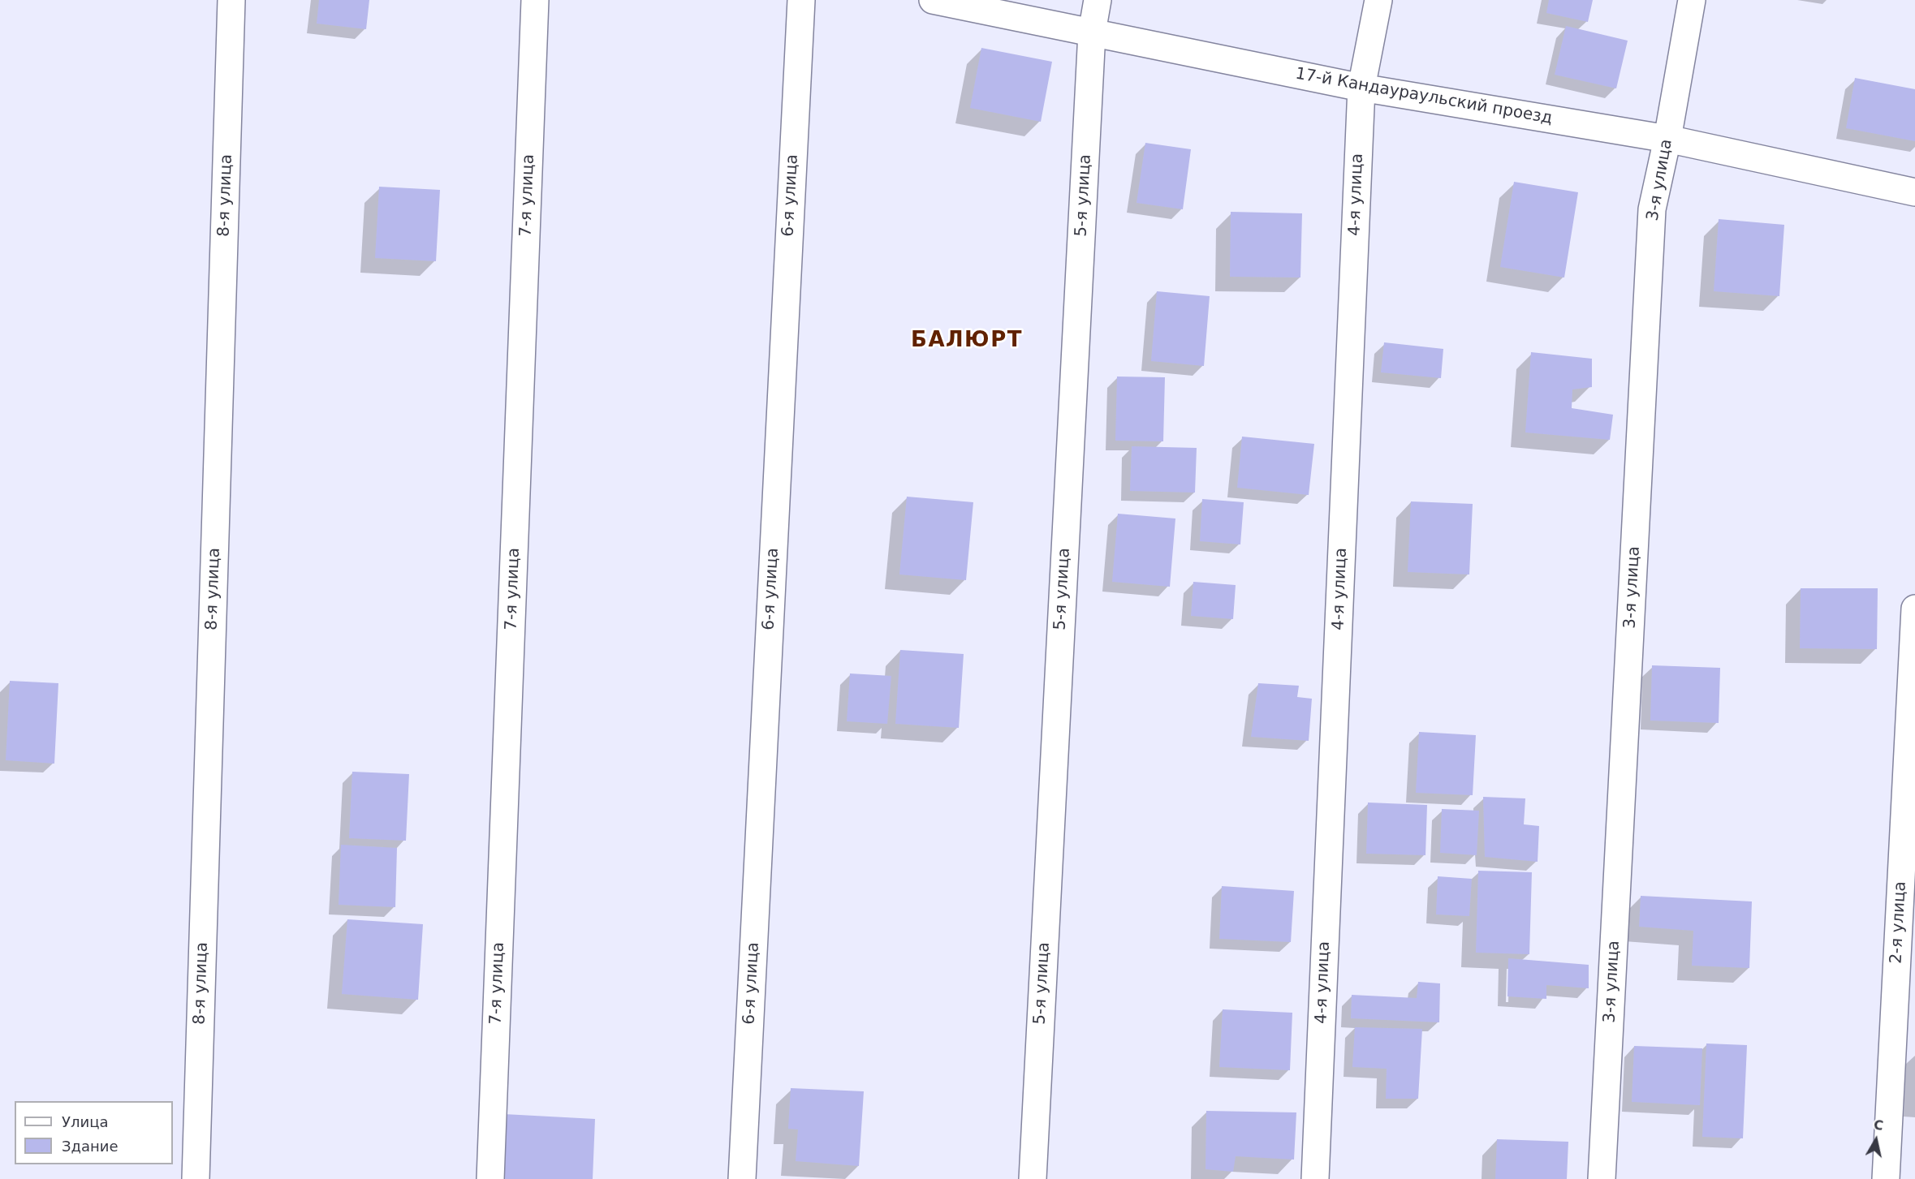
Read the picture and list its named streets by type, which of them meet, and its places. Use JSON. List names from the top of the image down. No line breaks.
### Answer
{"streets":{"street":["17-й Кандаураульский проезд","3-я улица","4-я улица","8-я улица","7-я улица","6-я улица","5-я улица","2-я улица"]},"crossings":[["17-й Кандаураульский проезд","3-я улица"],["17-й Кандаураульский проезд","4-я улица"],["17-й Кандаураульский проезд","5-я улица"]],"districts":["БАЛЮРТ"],"legend":["Улица","Здание"],"north":"top"}
